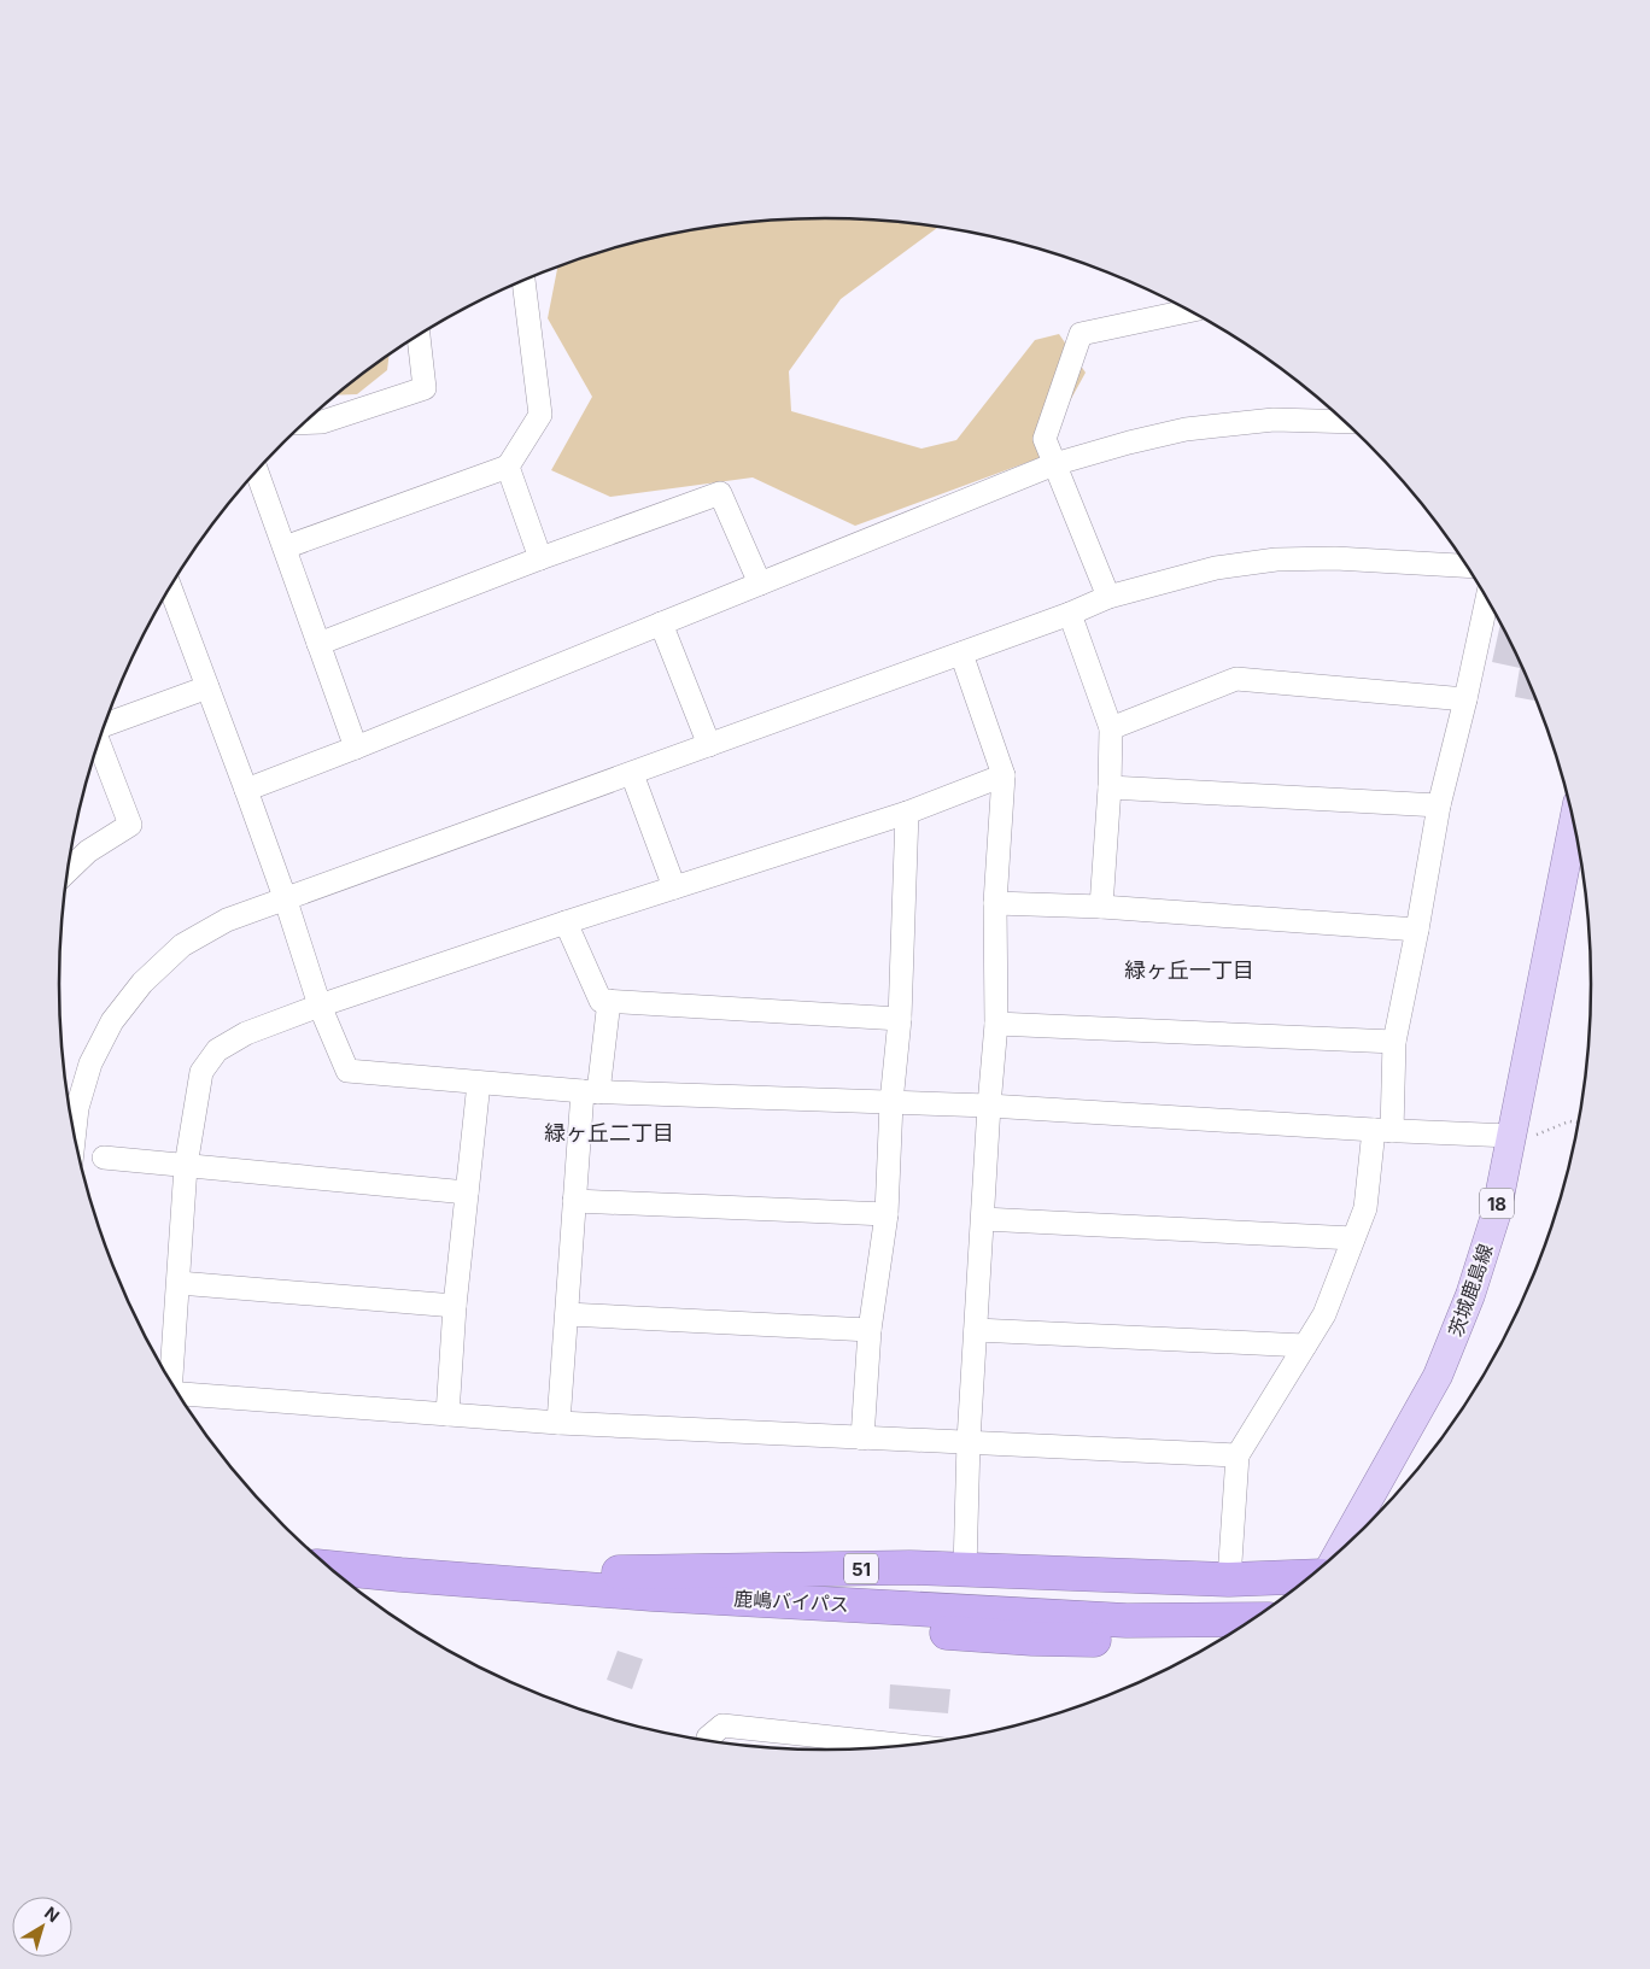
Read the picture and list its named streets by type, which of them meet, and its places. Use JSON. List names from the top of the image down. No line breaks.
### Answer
{"streets":{"highway":["51","鹿嶋バイパス"],"main road":["18","茨城鹿島線"]},"crossings":[["51","鹿嶋バイパス"]],"districts":["緑ヶ丘一丁目","緑ヶ丘二丁目"],"north":"top right"}
